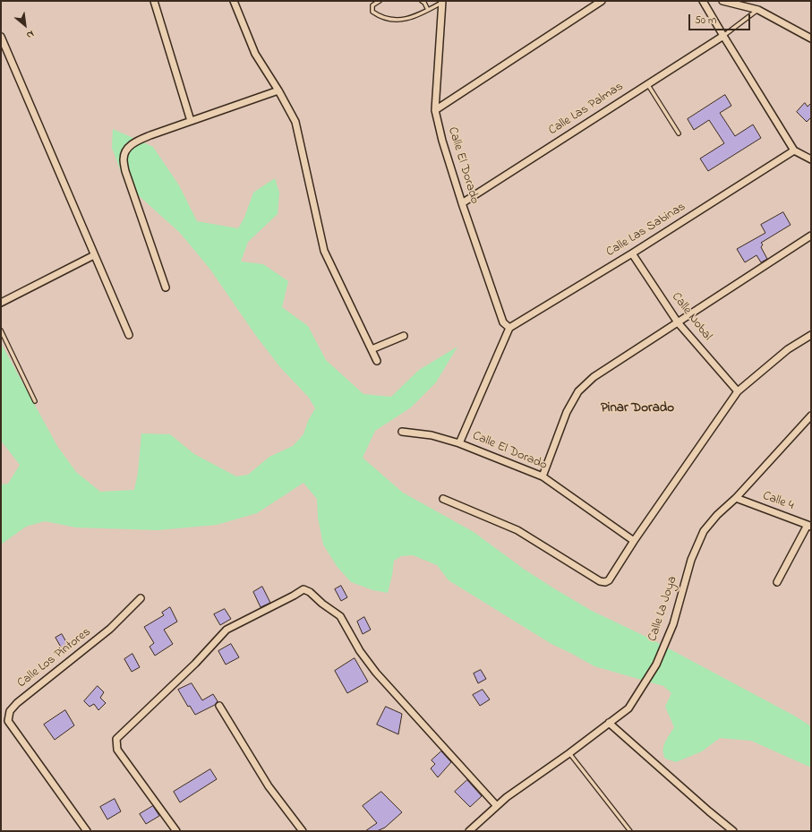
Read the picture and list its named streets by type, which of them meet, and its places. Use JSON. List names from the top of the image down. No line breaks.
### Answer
{"streets":{"street":["Calle Las Palmas","Calle El Dorado","Calle Las Sabinas","Calle Nobal","Calle 4","Calle La Joya","Calle Los Pintores"]},"crossings":[["Calle Las Palmas","Calle El Dorado"],["Calle El Dorado","Calle Las Sabinas"],["Calle Las Sabinas","Calle Nobal"],["Calle 4","Calle La Joya"]],"districts":["Pinar Dorado"],"scale_bar":"50 m","north":"bottom right"}
